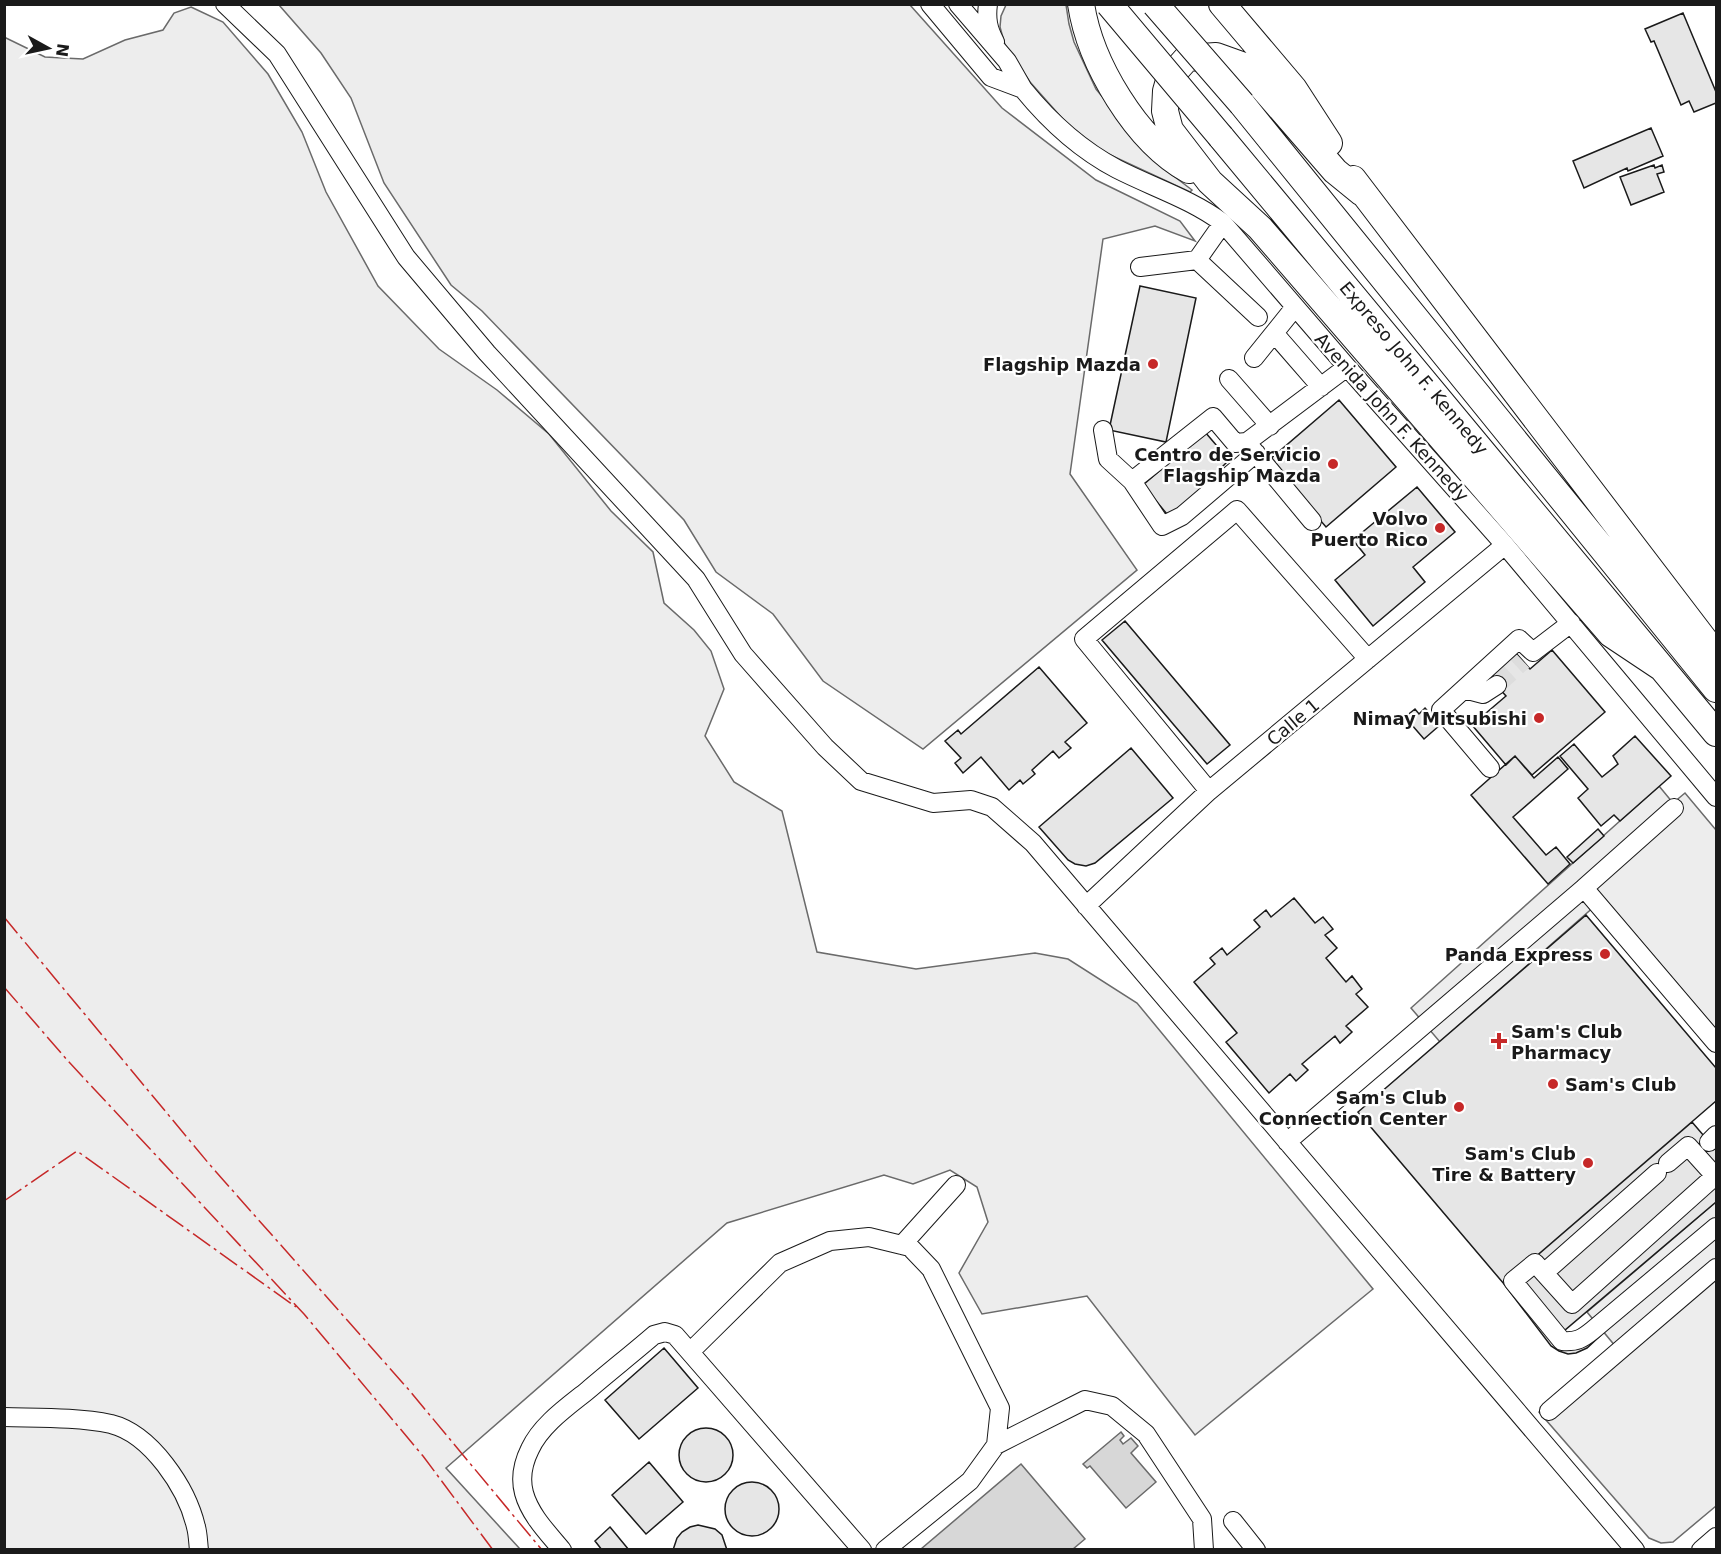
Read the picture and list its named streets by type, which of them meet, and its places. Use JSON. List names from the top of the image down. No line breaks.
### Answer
{"streets":{"highway":["Expreso John F. Kennedy"],"street":["Avenida John F. Kennedy","Calle 1"]},"crossings":[["Avenida John F. Kennedy","Calle 1"]],"places":{"other":["Flagship Mazda","Centro de Servicio Flagship Mazda","Volvo Puerto Rico","Nimay Mitsubishi","Panda Express","Sam's Club","Sam's Club Connection Center","Sam's Club Tire & Battery"],"health":["Sam's Club Pharmacy"]},"north":"right"}
